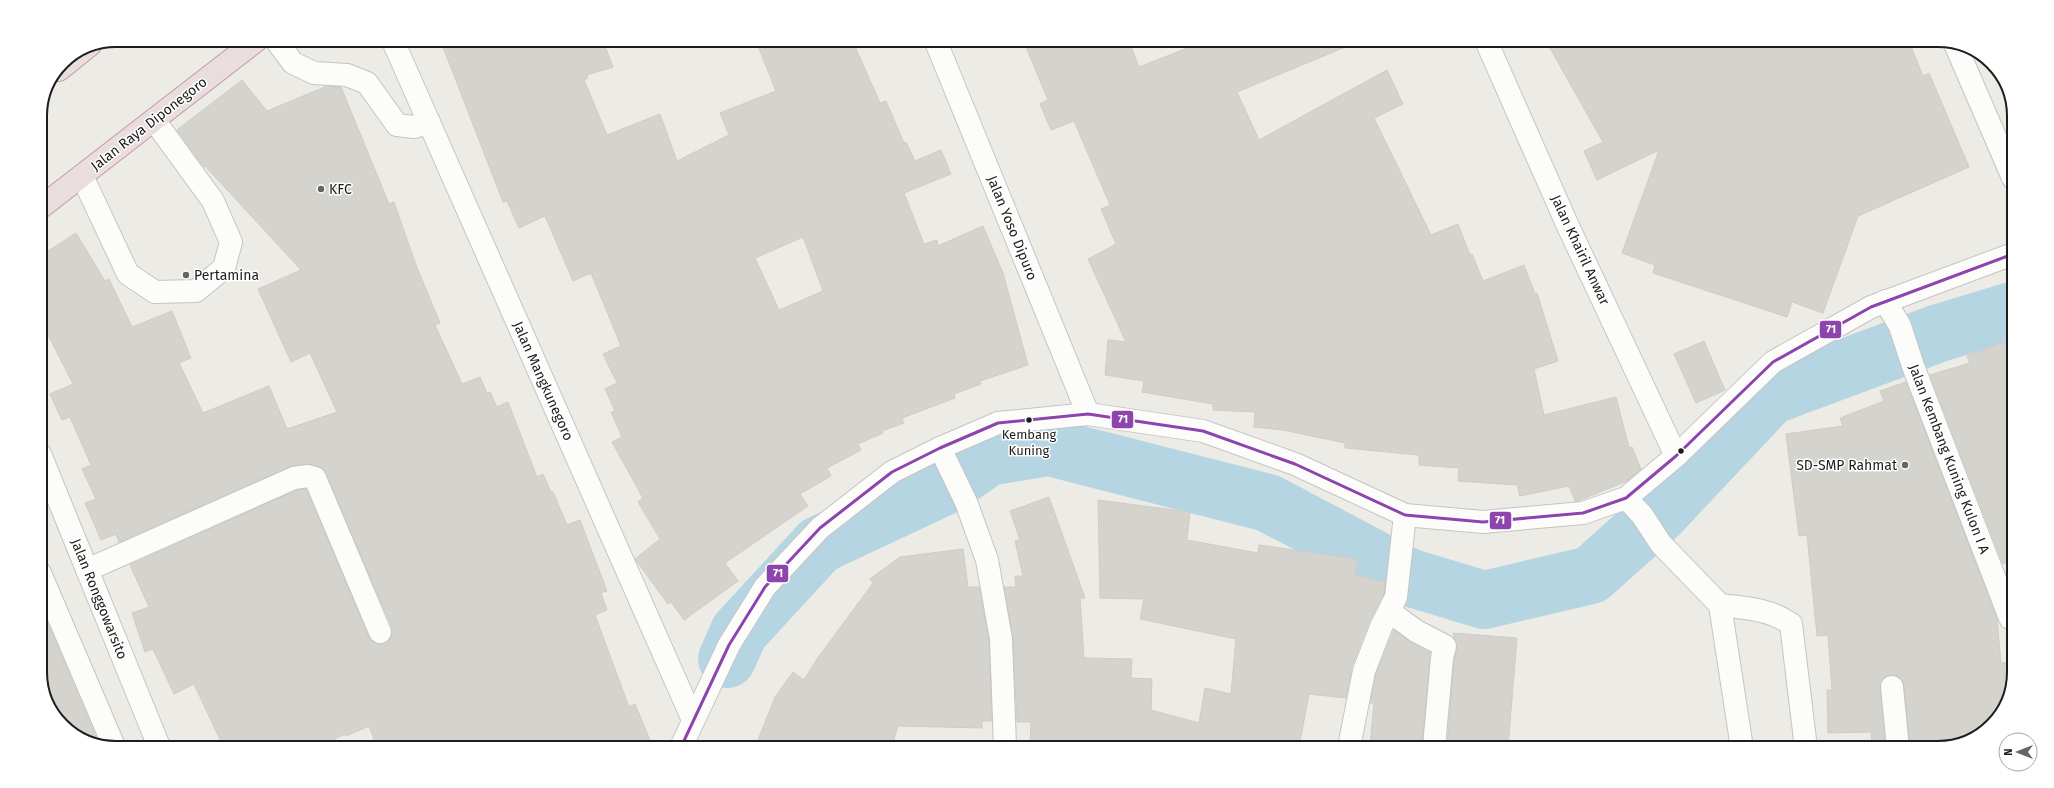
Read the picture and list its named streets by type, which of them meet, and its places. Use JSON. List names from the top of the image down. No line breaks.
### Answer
{"streets":{"highway":["Jalan Raya Diponegoro"],"street":["Jalan Yoso Dipuro","Jalan Khairil Anwar","Jalan Mangkunegoro","Jalan Kembang Kuning Kulon I A","Jalan Ronggowarsito"]},"places":["KFC","Pertamina","Kembang Kuning","SD-SMP Rahmat"],"lines":["transit line 71"],"north":"left"}
